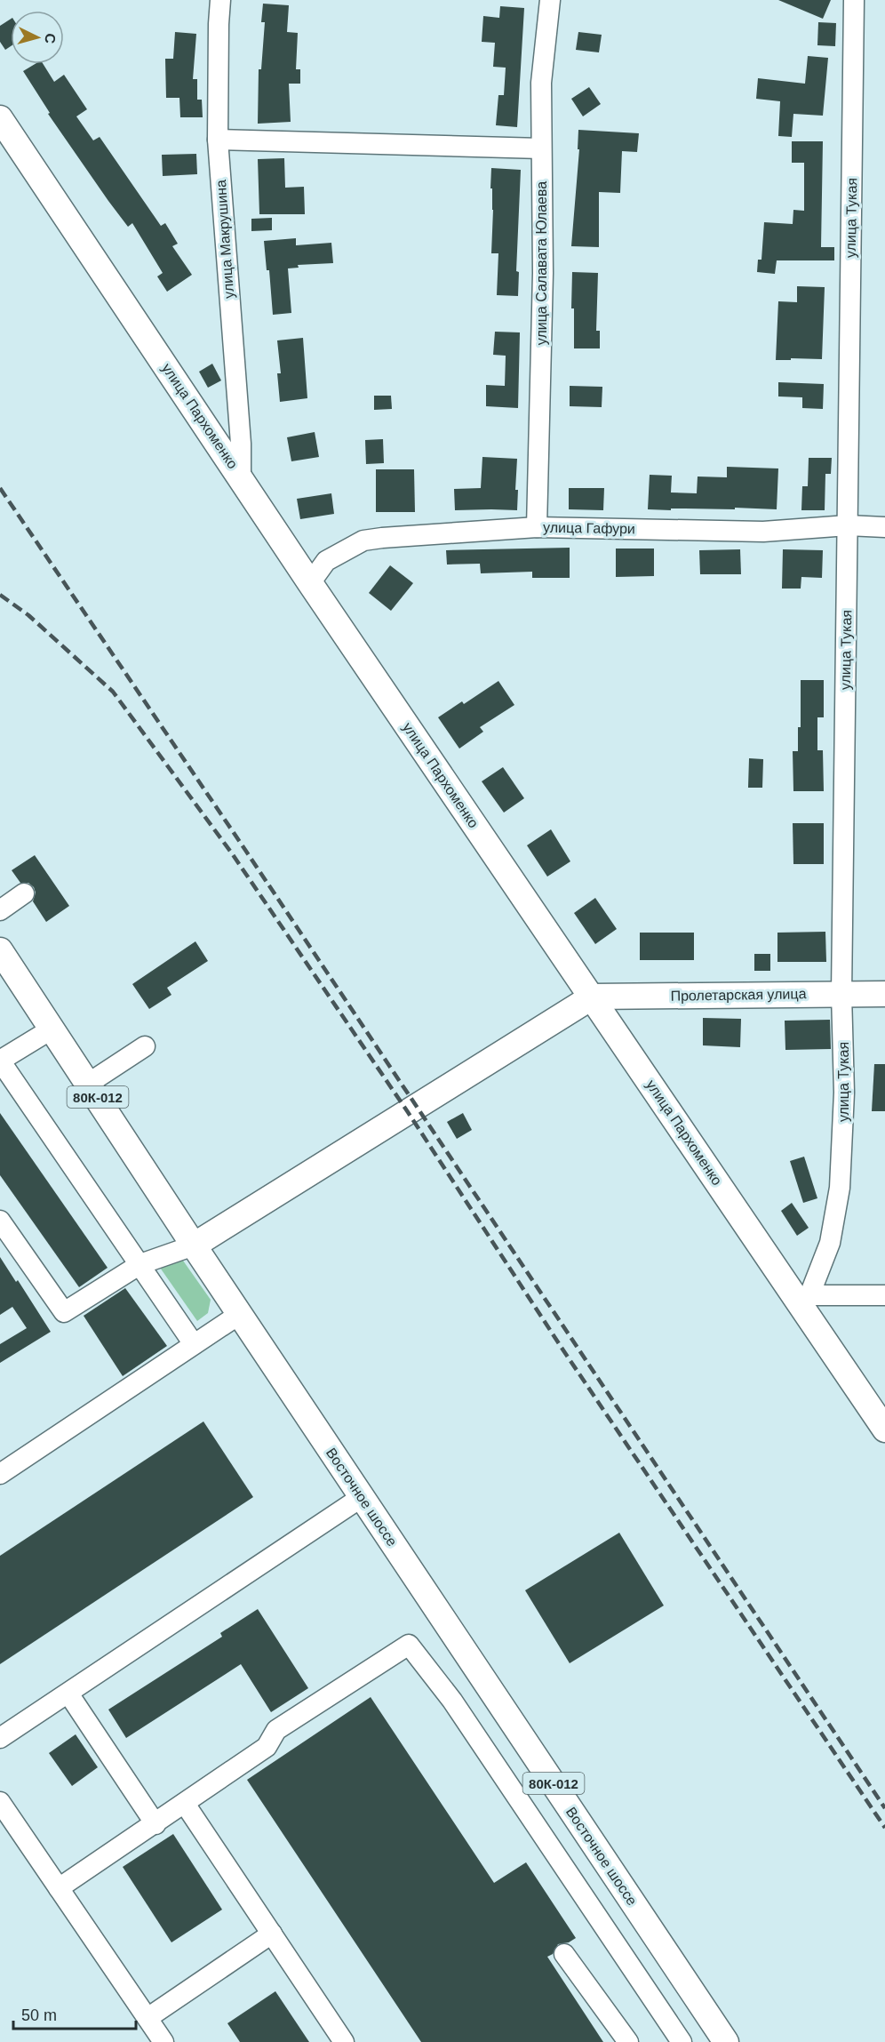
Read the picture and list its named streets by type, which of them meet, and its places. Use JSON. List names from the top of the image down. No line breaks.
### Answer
{"streets":{"main road":["улица Пархоменко","Пролетарская улица","80К-012","Восточное шоссе"],"street":["улица Тукая","улица Макрушина","улица Салавата Юлаева","улица Гафури"]},"crossings":[["улица Тукая","улица Пархоменко"],["улица Тукая","улица Гафури"],["улица Тукая","Пролетарская улица"],["улица Макрушина","улица Пархоменко"],["улица Салавата Юлаева","улица Гафури"],["улица Пархоменко","улица Гафури"],["улица Пархоменко","Пролетарская улица"]],"scale_bar":"50 m","north":"right"}
